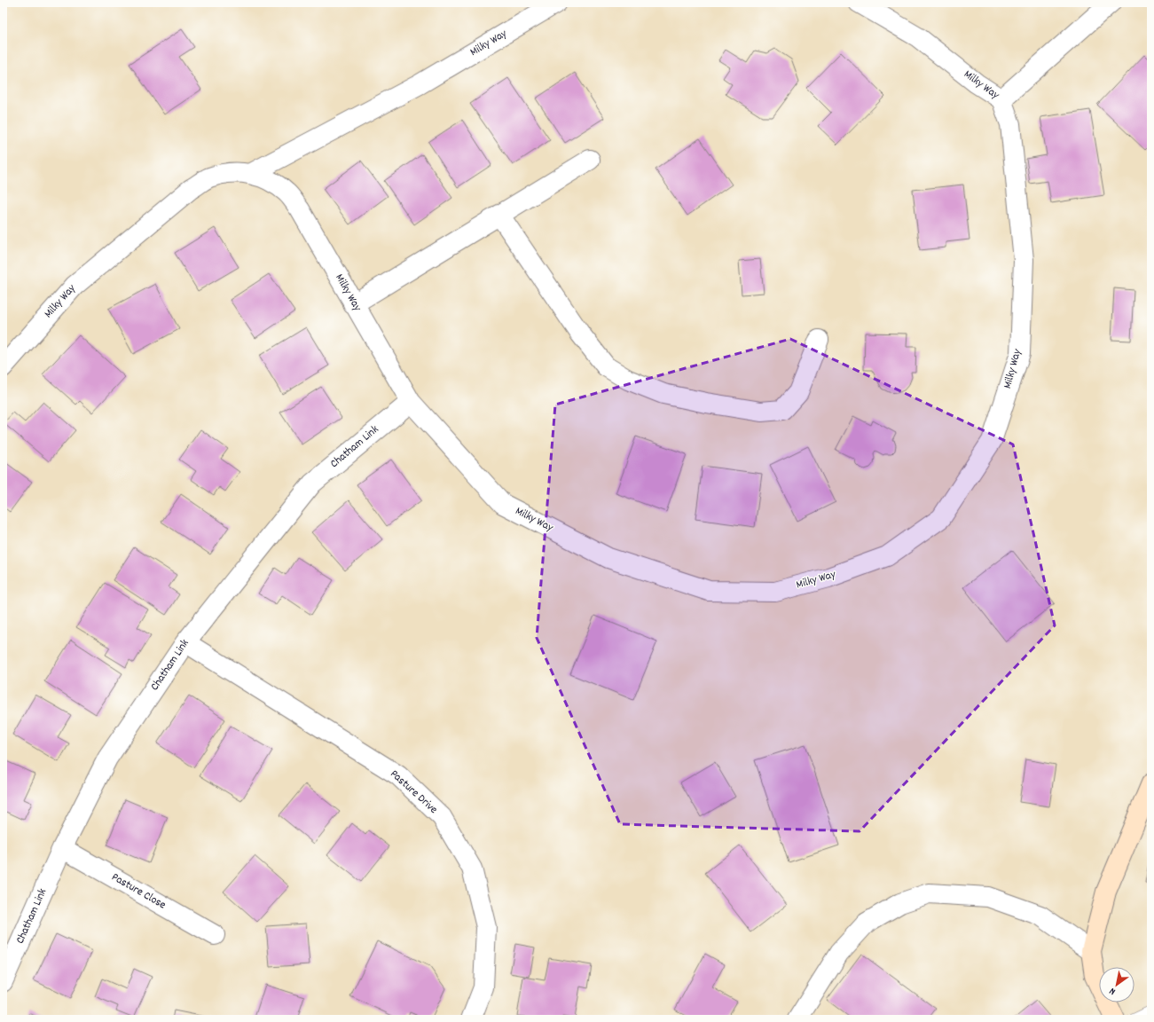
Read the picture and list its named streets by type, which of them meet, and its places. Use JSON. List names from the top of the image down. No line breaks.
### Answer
{"streets":{"street":["Milky Way","Chatham Link","Pasture Drive","Pasture Close"]},"crossings":[["Milky Way","Chatham Link"],["Chatham Link","Pasture Drive"],["Chatham Link","Pasture Close"]],"north":"bottom left"}
